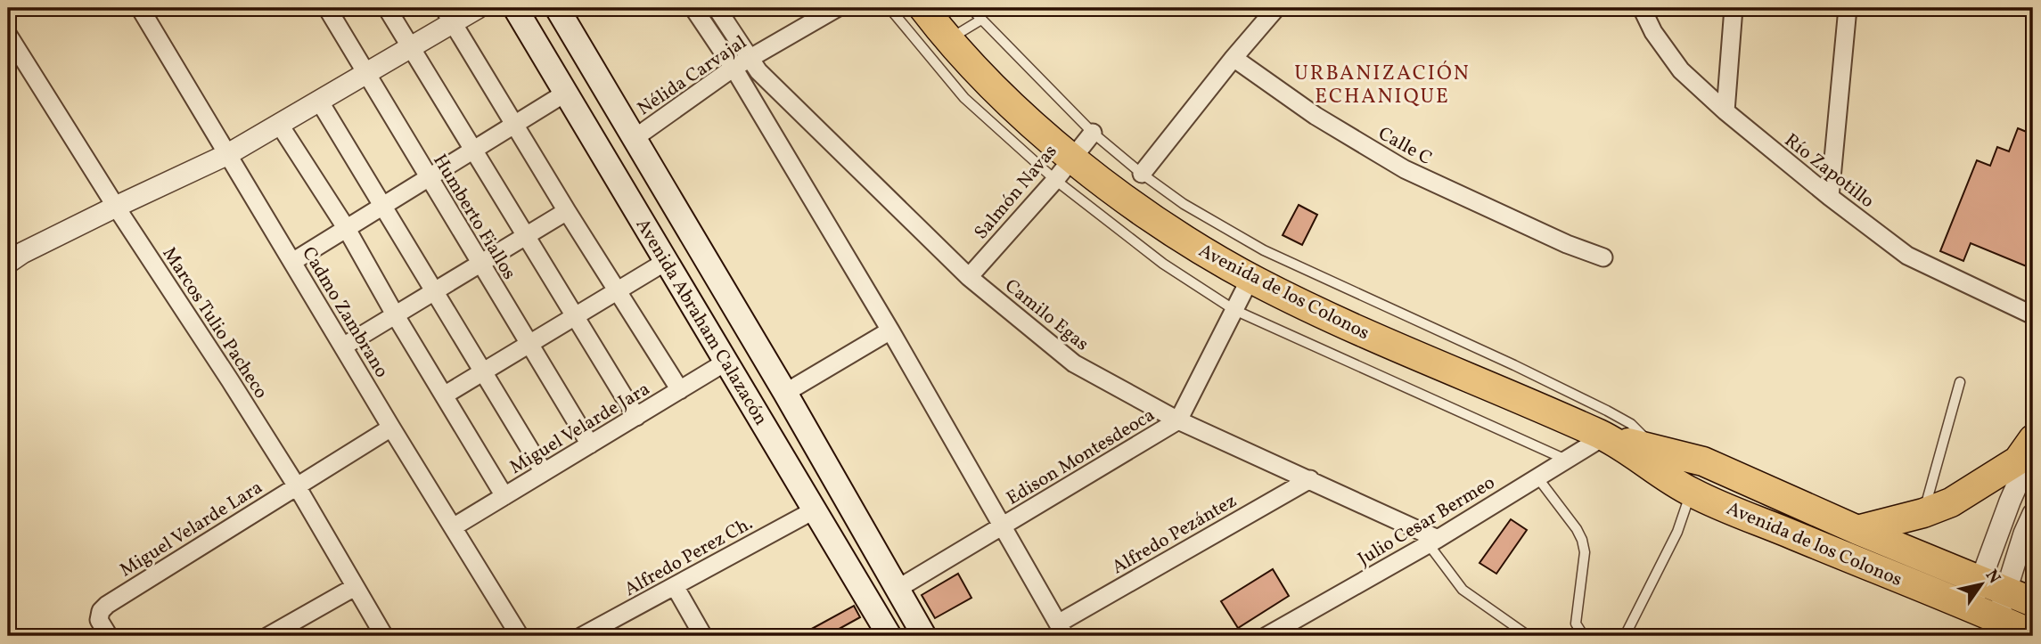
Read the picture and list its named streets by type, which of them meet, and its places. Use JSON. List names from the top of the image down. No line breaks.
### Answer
{"streets":{"highway":["Avenida de los Colonos"],"main road":["Avenida Abraham Calazacón"],"street":["Nélida Carvajal","Calle C","Río Zapotillo","Salmón Navas","Humberto Fiallos","Cadmo Zambrano","Camilo Egas","Marcos Tulio Pacheco","Miguel Velarde Jara","Edison Montesdeoca","Julio Cesar Bermeo","Miguel Velarde Lara","Alfredo Pezántez","Alfredo Perez Ch."]},"crossings":[["Nélida Carvajal","Camilo Egas"],["Nélida Carvajal","Avenida Abraham Calazacón"],["Salmón Navas","Avenida de los Colonos"],["Salmón Navas","Camilo Egas"],["Humberto Fiallos","Miguel Velarde Jara"],["Avenida de los Colonos","Edison Montesdeoca"],["Avenida de los Colonos","Julio Cesar Bermeo"],["Cadmo Zambrano","Miguel Velarde Jara"],["Cadmo Zambrano","Miguel Velarde Lara"],["Camilo Egas","Edison Montesdeoca"],["Camilo Egas","Julio Cesar Bermeo"],["Camilo Egas","Alfredo Pezántez"],["Avenida Abraham Calazacón","Miguel Velarde Jara"],["Avenida Abraham Calazacón","Edison Montesdeoca"],["Avenida Abraham Calazacón","Alfredo Perez Ch."],["Marcos Tulio Pacheco","Miguel Velarde Lara"]],"districts":["URBANIZACIÓN ECHANIQUE"],"north":"top right"}
